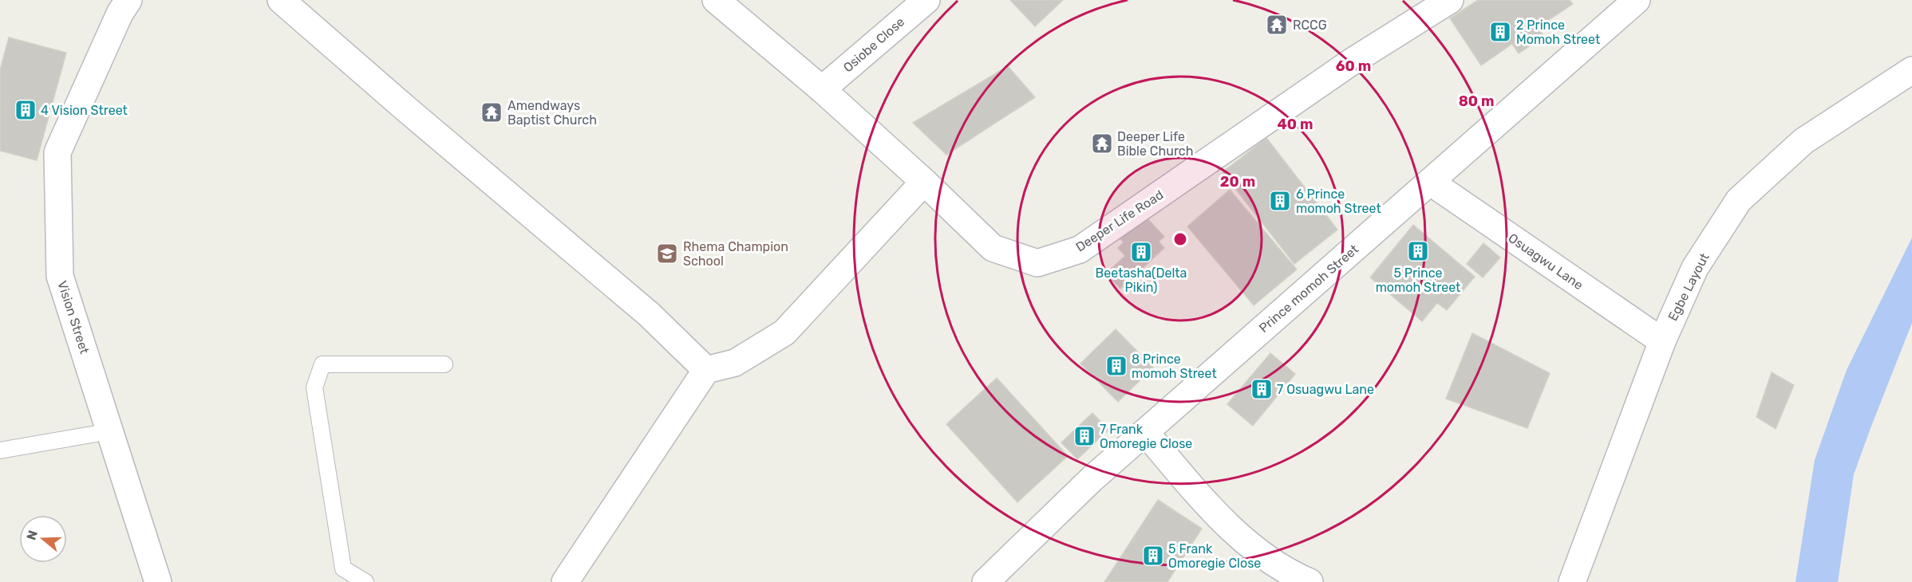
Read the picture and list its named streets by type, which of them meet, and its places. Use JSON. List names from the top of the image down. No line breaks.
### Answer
{"streets":{"street":["Osiobe Close","Deeper Life Road","Osuagwu Lane","Egbe Layout","Prince momoh Street","Vision Street"]},"crossings":[["Osiobe Close","Deeper Life Road"],["Osuagwu Lane","Egbe Layout"],["Osuagwu Lane","Prince momoh Street"]],"places":{"temple":["RCCG","Amendways Baptist Church","Deeper Life Bible Church"],"building":["2 Prince Momoh Street","4 Vision Street","6 Prince momoh Street","5 Prince momoh Street","Beetasha(Delta Pikin)","8 Prince momoh Street","7 Osuagwu Lane","7 Frank Omoregie Close","5 Frank Omoregie Close"],"school or university":["Rhema Champion School"]},"north":"left","rings":["60 m","80 m","40 m","20 m"]}
